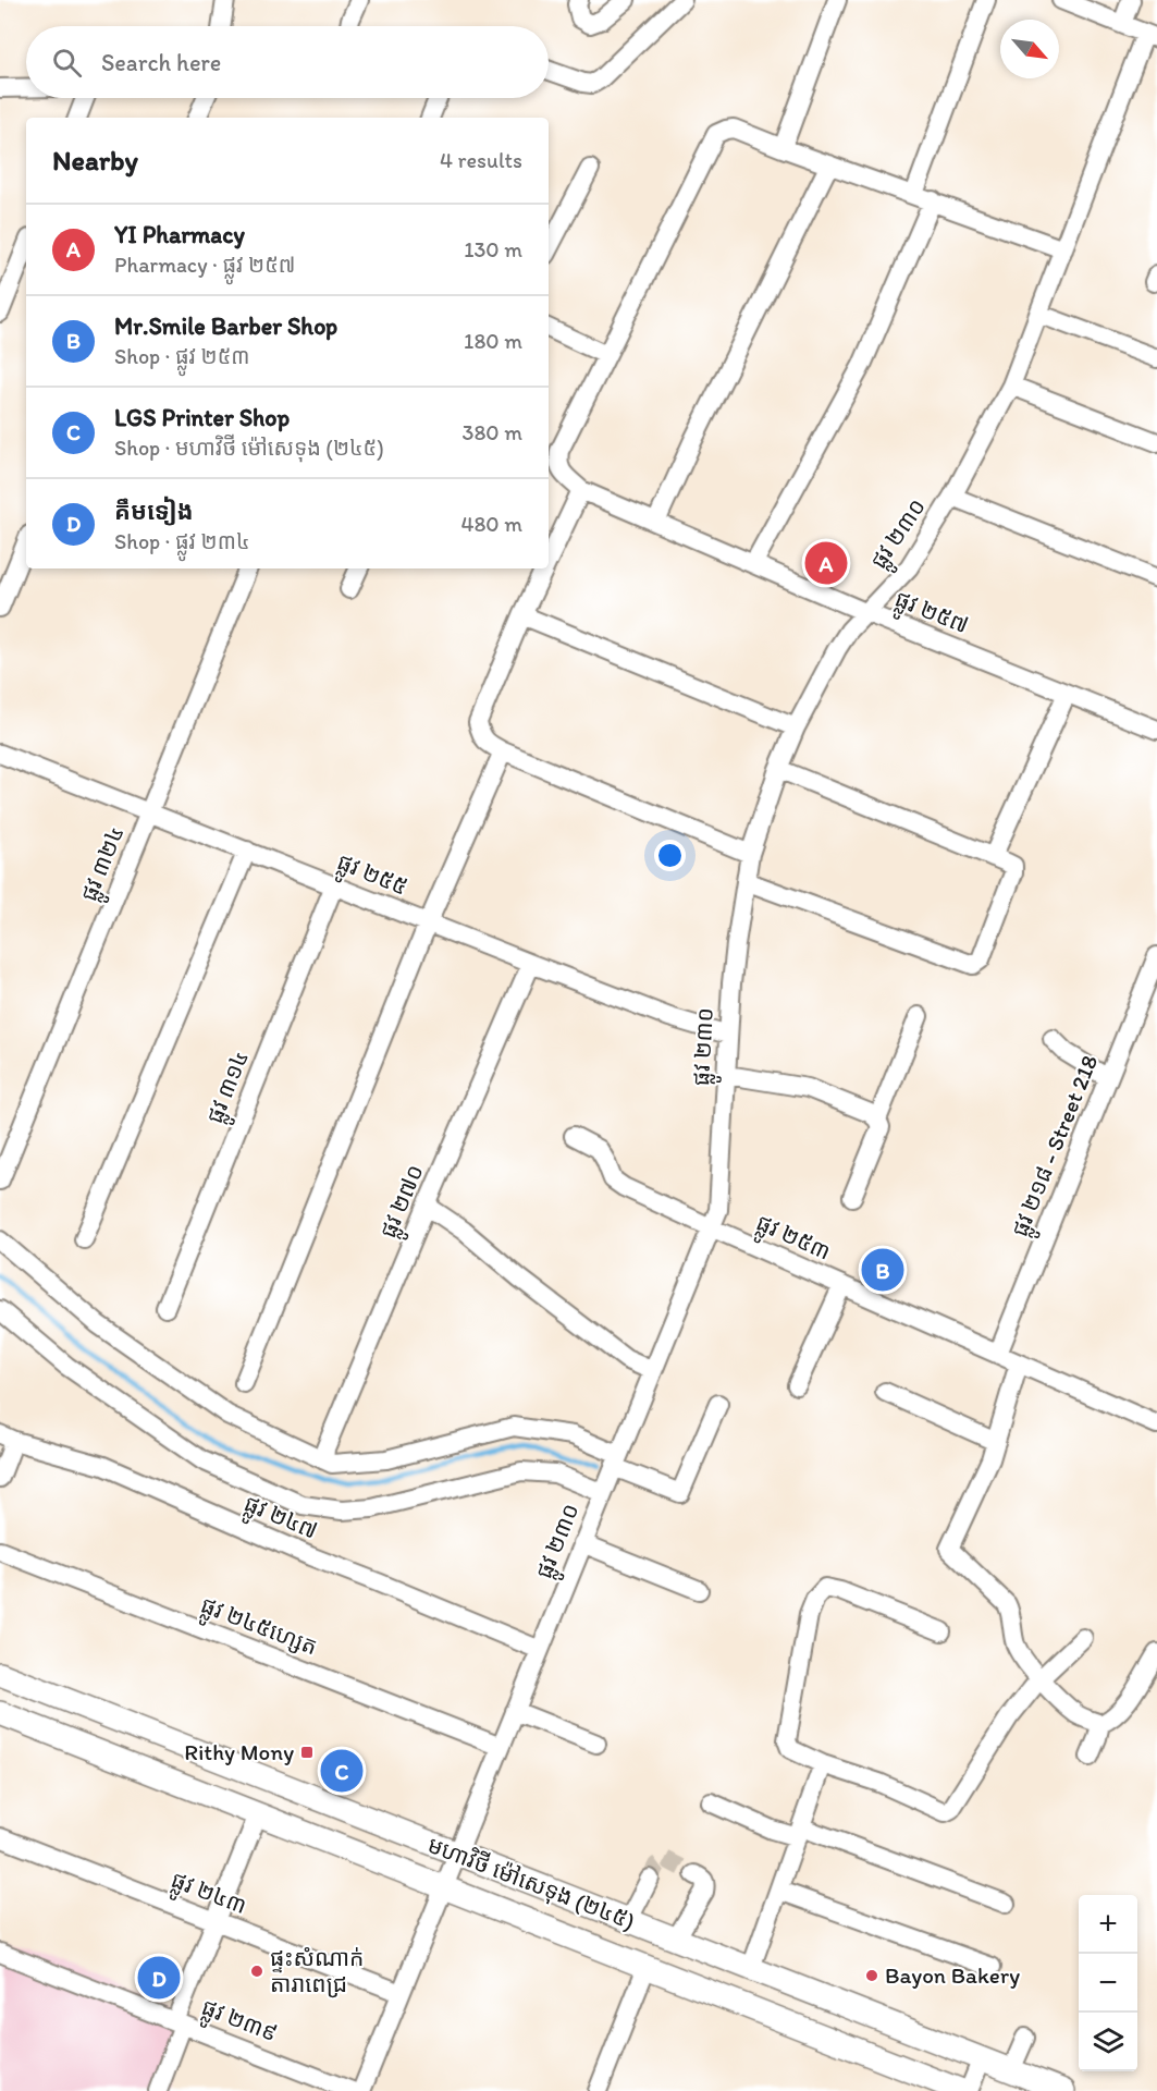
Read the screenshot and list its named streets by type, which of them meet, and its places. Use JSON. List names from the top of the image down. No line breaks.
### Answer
{"streets":{"main road":["មហាវិថី ម៉ៅសេទុង (២៤៥)"],"street":["ផ្លូវ ២៣០","ផ្លូវ ២៥៧","ផ្លូវ ៣២៤","ផ្លូវ ២៥៥","ផ្លូវ ៣១៤","ផ្លូវ ២១៨ - Street 218","ផ្លូវ ២៧០","ផ្លូវ ២៥៣","ផ្លូវ ២៤៧","ផ្លូវ ២៤៥ហ្សេត","ផ្លូវ ២៤៣","ផ្លូវ ២៣៩"]},"crossings":[["ផ្លូវ ២៣០","ផ្លូវ ២៥៧"],["ផ្លូវ ២៣០","ផ្លូវ ២៥៥"],["ផ្លូវ ២៣០","ផ្លូវ ២៥៣"],["ផ្លូវ ២៣០","ផ្លូវ ២៤៧"],["ផ្លូវ ២៣០","ផ្លូវ ២៤៥ហ្សេត"],["ផ្លូវ ២៣០","មហាវិថី ម៉ៅសេទុង (២៤៥)"],["ផ្លូវ ២៣០","ផ្លូវ ២៤៣"],["ផ្លូវ ៣២៤","ផ្លូវ ២៥៥"],["ផ្លូវ ២៥៥","ផ្លូវ ៣១៤"],["ផ្លូវ ២៥៥","ផ្លូវ ២៧០"],["ផ្លូវ ២១៨ - Street 218","ផ្លូវ ២៥៣"]],"places":{"transit":["Rithy Mony"],"other":["ផ្ទះសំណាក់ តារាពេជ្រ","Bayon Bakery"]},"north":"bottom right","page":{"search":"Search here","heading":["Nearby","4 results"],"list":[{"mark":"A","name":"YI Pharmacy","note":"Pharmacy · ផ្លូវ ២៥៧","value":"130 m"},{"mark":"B","name":"Mr.Smile Barber Shop","note":"Shop · ផ្លូវ ២៥៣","value":"180 m"},{"mark":"C","name":"LGS Printer Shop","note":"Shop · មហាវិថី ម៉ៅសេទុង (២៤៥)","value":"380 m"},{"mark":"D","name":"គឹមទៀង","note":"Shop · ផ្លូវ ២៣៤","value":"480 m"}],"pins":["A","B","C","D"],"map_buttons":["+","−"]}}
